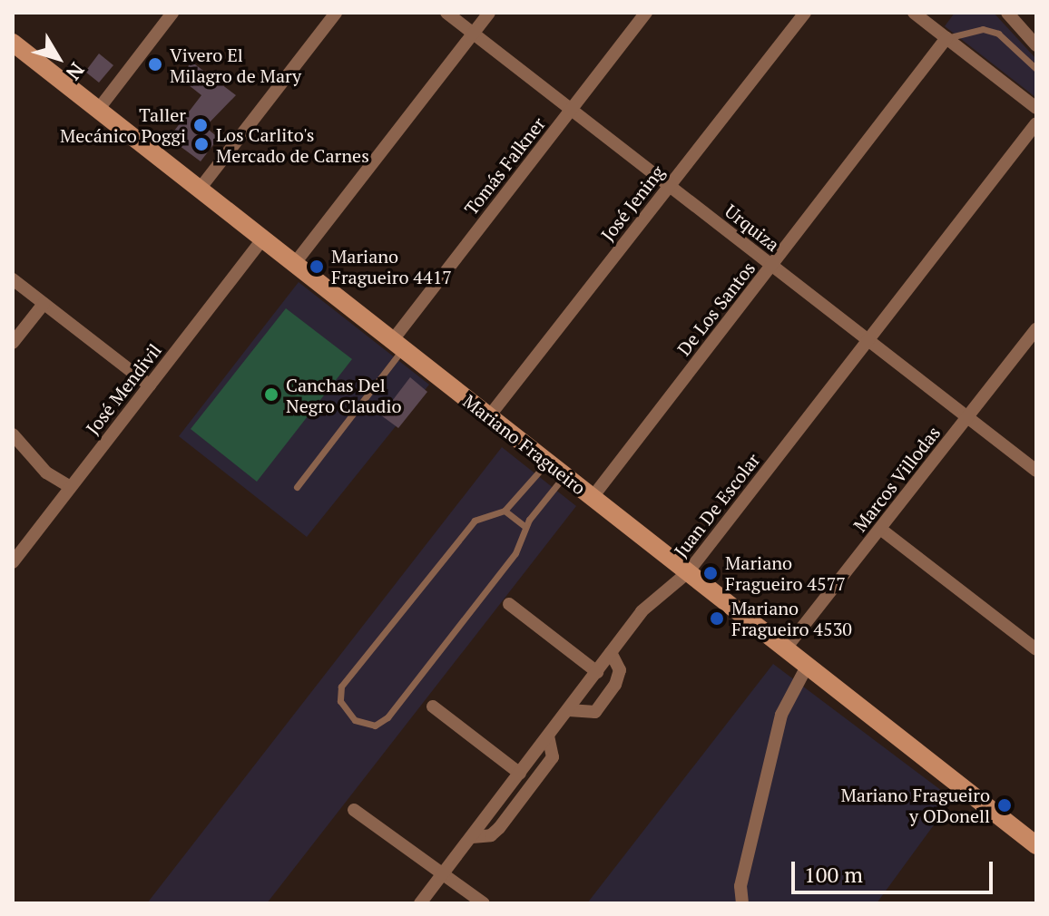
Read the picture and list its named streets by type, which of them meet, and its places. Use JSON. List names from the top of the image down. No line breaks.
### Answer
{"streets":{"main road":["Mariano Fragueiro"],"street":["Tomás Falkner","José Jening","Urquiza","De Los Santos","José Mendivil","Marcos Villodas","Juan De Escolar"]},"crossings":[["Tomás Falkner","Urquiza"],["Tomás Falkner","Mariano Fragueiro"],["José Jening","Urquiza"],["José Jening","Mariano Fragueiro"],["Urquiza","De Los Santos"],["Urquiza","Marcos Villodas"],["Urquiza","Juan De Escolar"],["De Los Santos","Mariano Fragueiro"],["José Mendivil","Mariano Fragueiro"],["Mariano Fragueiro","Marcos Villodas"],["Mariano Fragueiro","Juan De Escolar"]],"places":["Vivero El Milagro de Mary","Taller Mecánico Poggi","Los Carlito's Mercado de Carnes","Mariano Fragueiro 4417","Canchas Del Negro Claudio","Mariano Fragueiro 4577","Mariano Fragueiro 4530","Mariano Fragueiro y ODonell"],"scale_bar":"100 m","north":"bottom right"}
